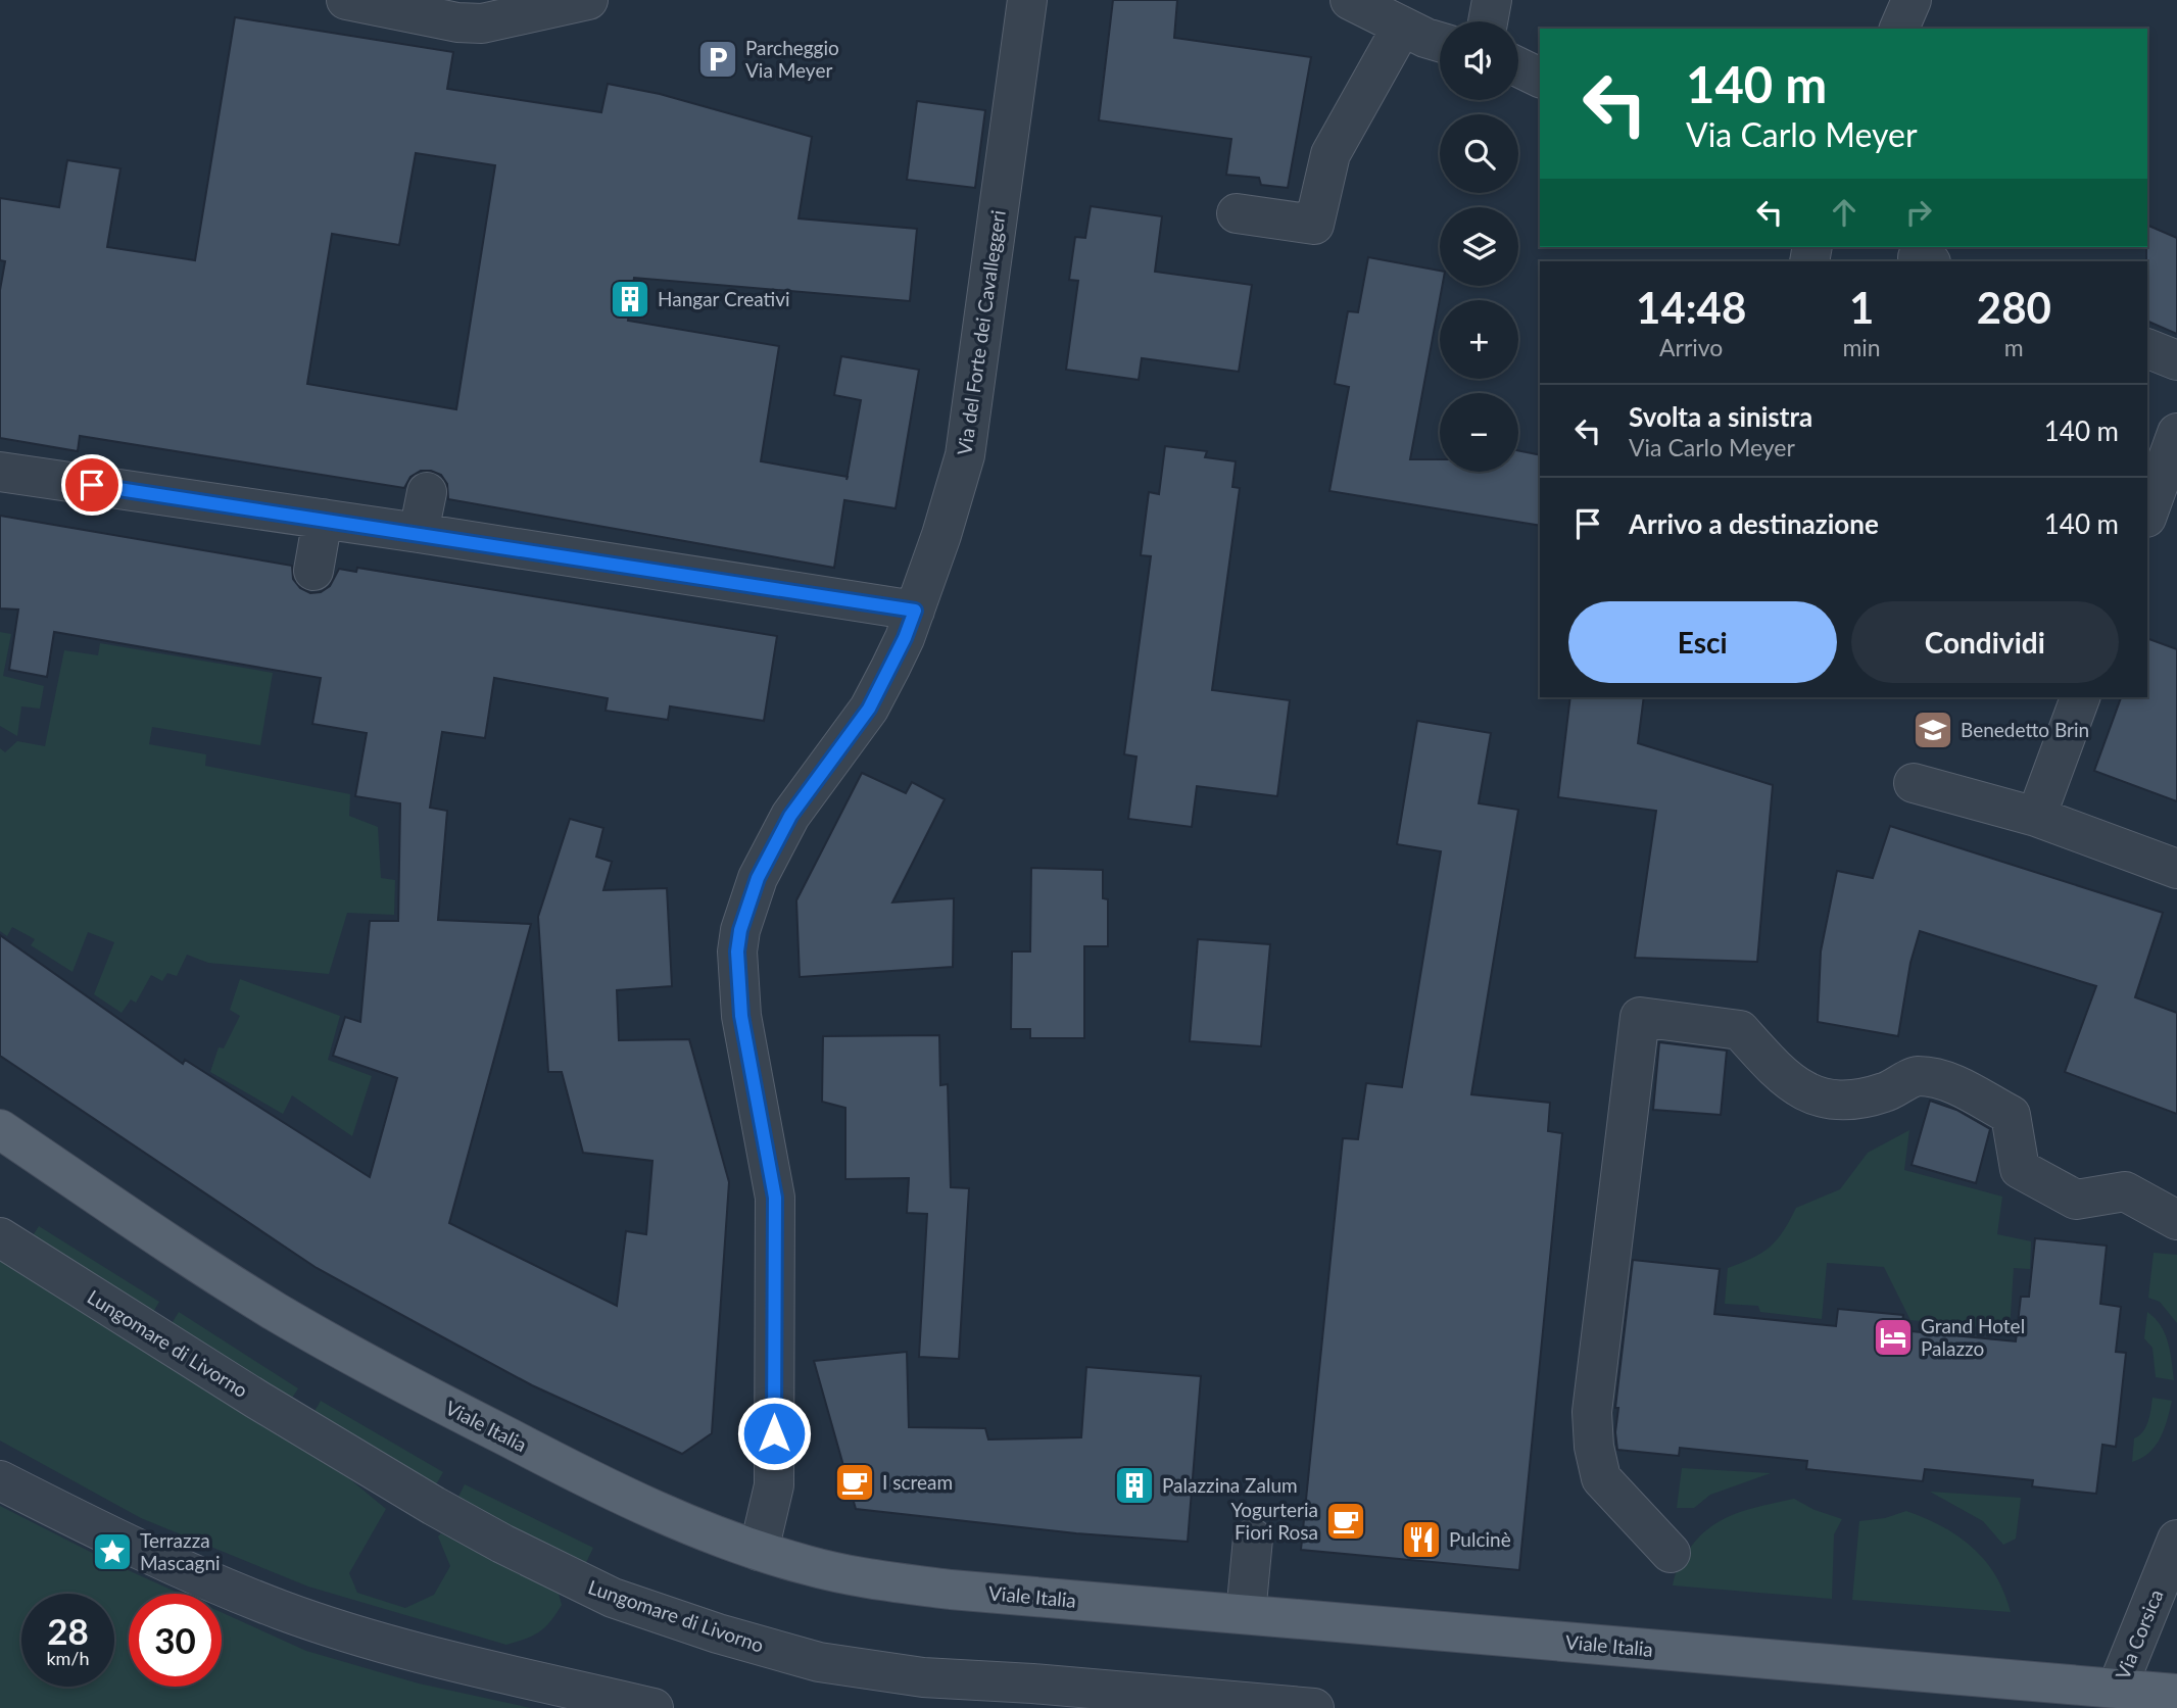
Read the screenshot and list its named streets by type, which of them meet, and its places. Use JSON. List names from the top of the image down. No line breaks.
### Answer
{"streets":{"main road":["Viale Italia"],"street":["Via del Forte dei Cavalleggeri","Lungomare di Livorno","Via Corsica"]},"crossings":[["Via del Forte dei Cavalleggeri","Viale Italia"],["Viale Italia","Via Corsica"]],"places":{"parking":["Parcheggio Via Meyer"],"building":["Hangar Creativi","Palazzina Zalum"],"school or university":["Benedetto Brin"],"hotel":["Grand Hotel Palazzo"],"cafe":["I scream","Yogurteria Fiori Rosa"],"restaurant":["Pulcinè"],"place":["Terrazza Mascagni"]},"page":{"map_buttons":["+","−"],"turn":["140 m","Via Carlo Meyer"],"eta":["14:48","Arrivo","1","min","280","m"],"list":[{"name":"Svolta a sinistra","note":"Via Carlo Meyer","value":"140 m"},{"name":"Arrivo a destinazione","value":"140 m"}],"buttons":["Esci","Condividi"],"speed":"28 km/h","limit":"30"}}
